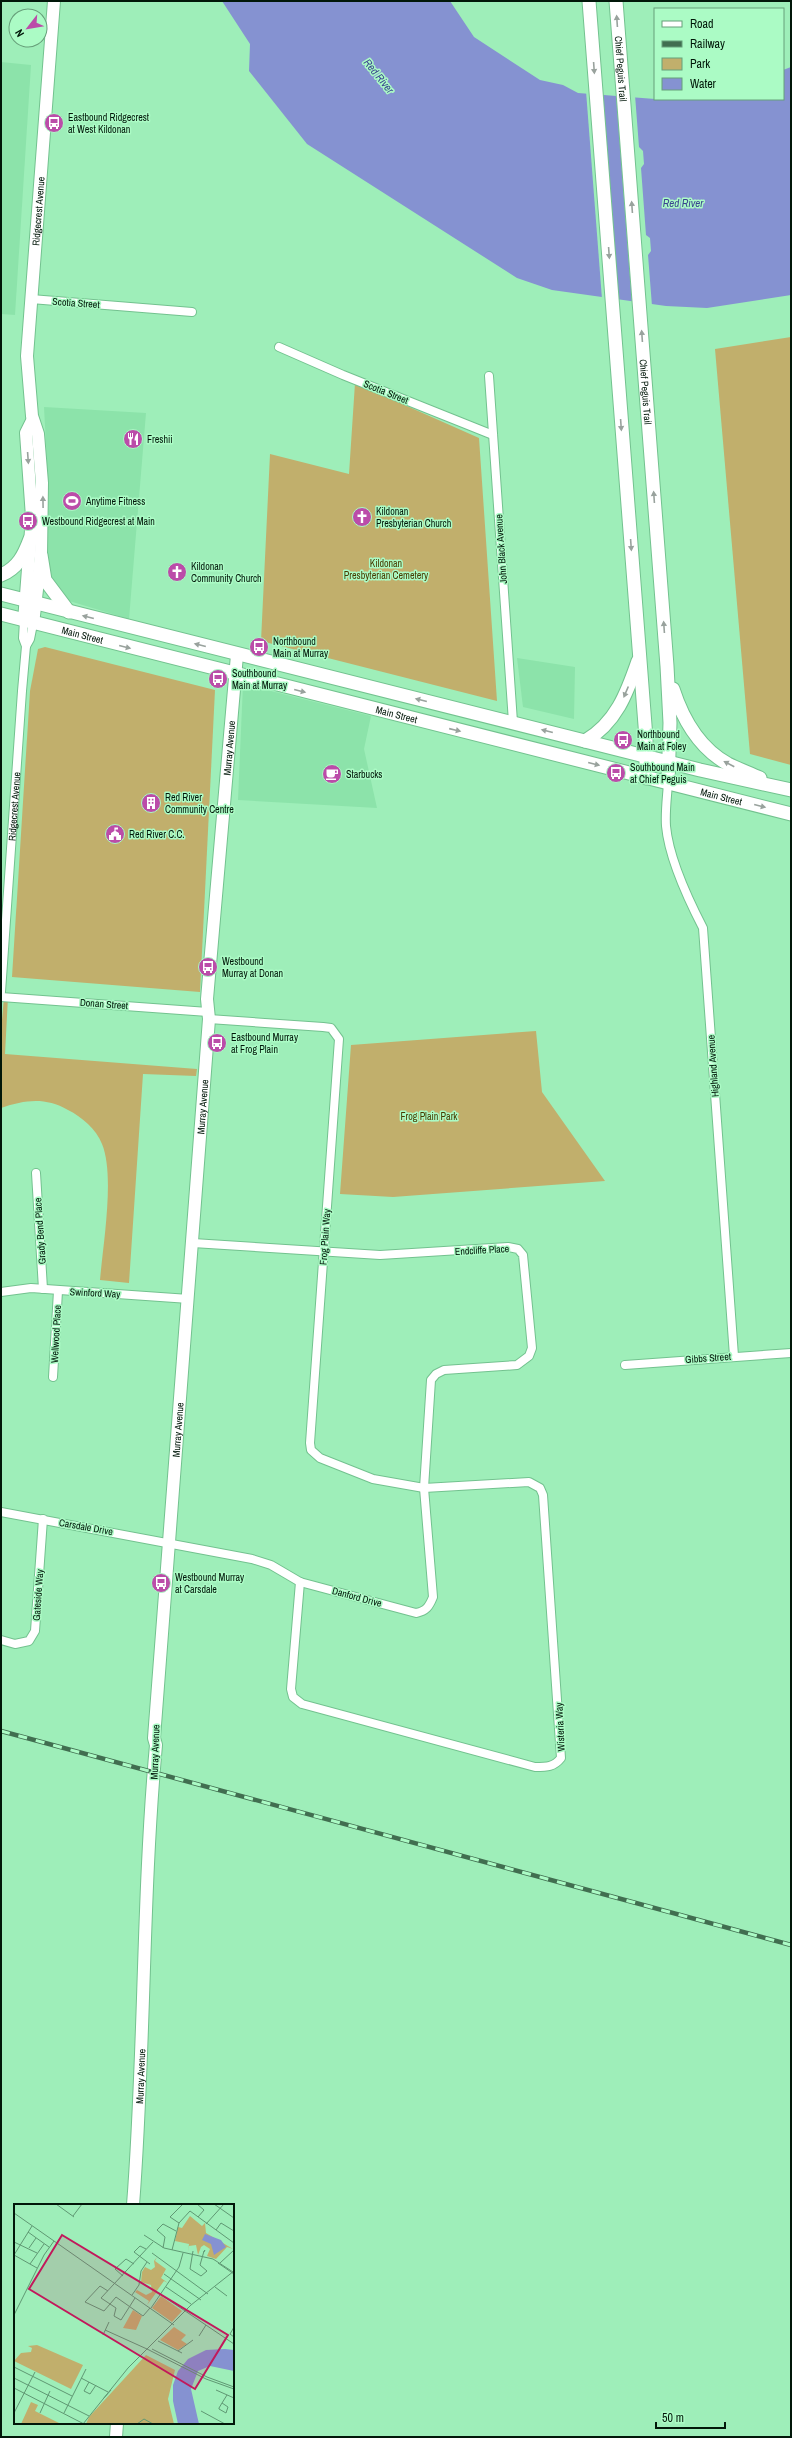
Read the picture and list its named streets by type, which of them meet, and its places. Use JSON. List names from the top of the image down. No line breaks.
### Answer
{"streets":{"main road":["Chief Peguis Trail","Main Street"],"street":["Ridgecrest Avenue","Scotia Street","John Black Avenue","Murray Avenue","Donan Street","Highland Avenue","Grady Bend Place","Frog Plain Way","Endcliffe Place","Swinford Way","Wellwood Place","Gibbs Street","Carsdale Drive","Gateside Way","Danford Drive","Wisteria Way"]},"crossings":[["Chief Peguis Trail","Main Street"],["Chief Peguis Trail","Highland Avenue"],["Ridgecrest Avenue","Scotia Street"],["Ridgecrest Avenue","Main Street"],["Scotia Street","John Black Avenue"],["John Black Avenue","Main Street"],["Main Street","Murray Avenue"],["Main Street","Highland Avenue"],["Murray Avenue","Donan Street"],["Murray Avenue","Frog Plain Way"],["Murray Avenue","Endcliffe Place"],["Murray Avenue","Swinford Way"],["Murray Avenue","Carsdale Drive"],["Murray Avenue","Danford Drive"],["Donan Street","Frog Plain Way"],["Highland Avenue","Gibbs Street"],["Grady Bend Place","Swinford Way"],["Frog Plain Way","Endcliffe Place"],["Frog Plain Way","Danford Drive"],["Frog Plain Way","Wisteria Way"],["Endcliffe Place","Danford Drive"],["Endcliffe Place","Wisteria Way"],["Swinford Way","Wellwood Place"],["Carsdale Drive","Gateside Way"],["Carsdale Drive","Danford Drive"],["Danford Drive","Wisteria Way"]],"water":["Red River"],"parks":["Kildonan Presbyterian Cemetery","Frog Plain Park"],"places":{"bus stop":["Eastbound Ridgecrest at West Kildonan","Westbound Ridgecrest at Main","Northbound Main at Murray","Southbound Main at Murray","Northbound Main at Foley","Southbound Main at Chief Peguis","Westbound Murray at Donan","Eastbound Murray at Frog Plain","Westbound Murray at Carsdale"],"restaurant":["Freshii"],"sports":["Anytime Fitness"],"church":["Kildonan Presbyterian Church","Kildonan Community Church"],"cafe":["Starbucks"],"building":["Red River Community Centre"],"public building":["Red River C.C."]},"legend":["Road","Railway","Park","Water"],"scale_bar":"50 m","north":"bottom left"}
